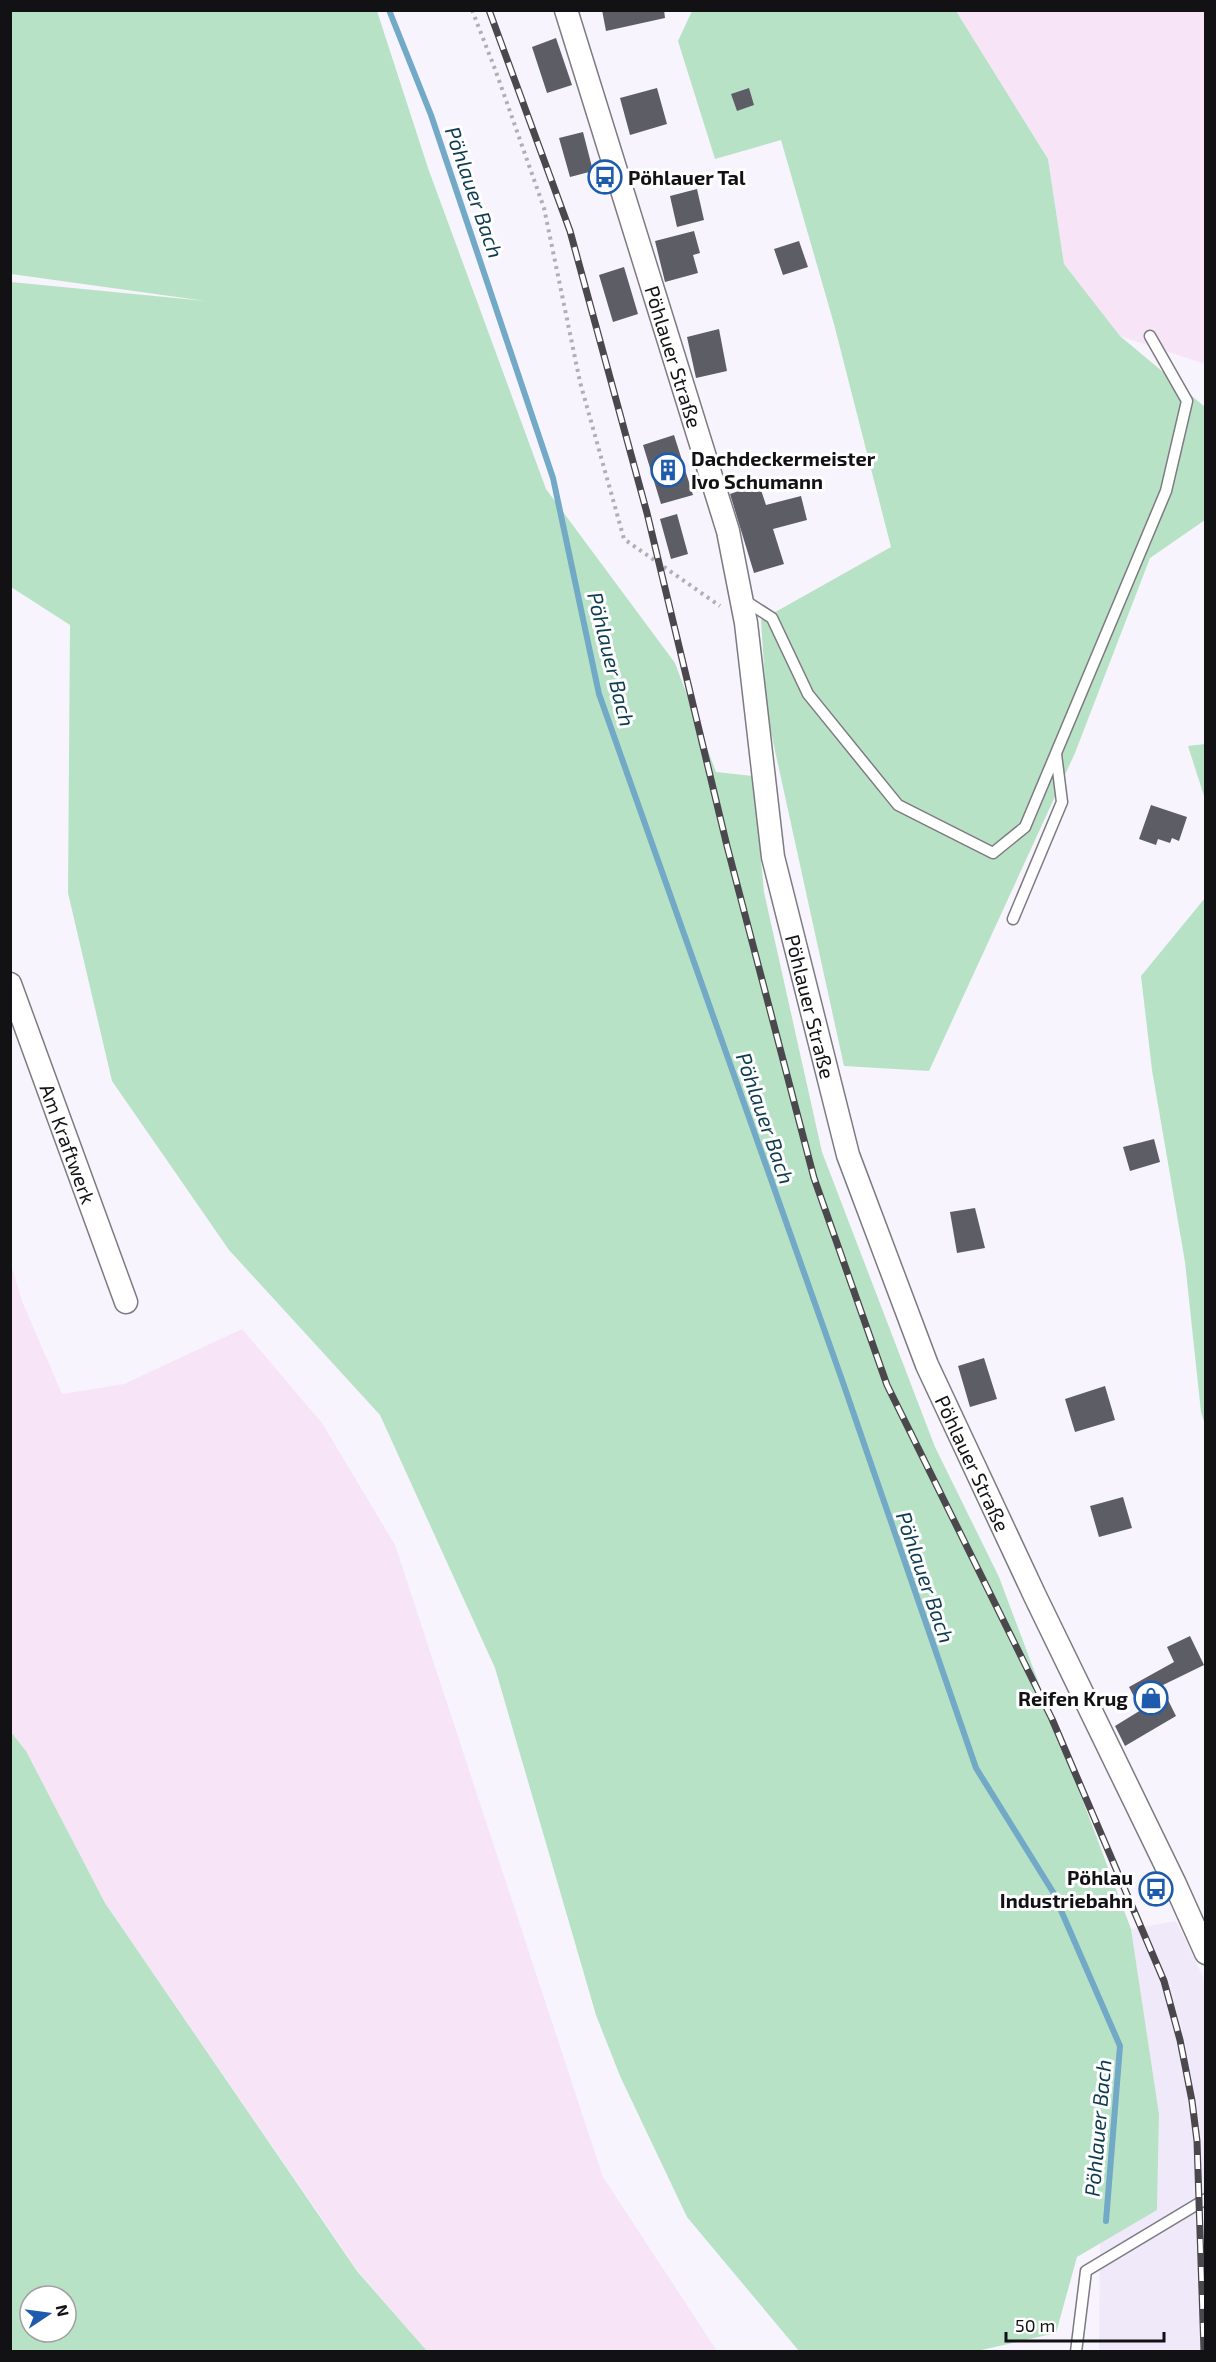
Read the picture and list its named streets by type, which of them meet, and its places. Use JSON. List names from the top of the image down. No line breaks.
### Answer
{"streets":{"street":["Pöhlauer Straße","Am Kraftwerk"]},"water":["Pöhlauer Bach"],"places":{"bus stop":["Pöhlauer Tal","Pöhlau Industriebahn"],"building":["Dachdeckermeister Ivo Schumann"],"shop":["Reifen Krug"]},"scale_bar":"50 m","north":"right"}
